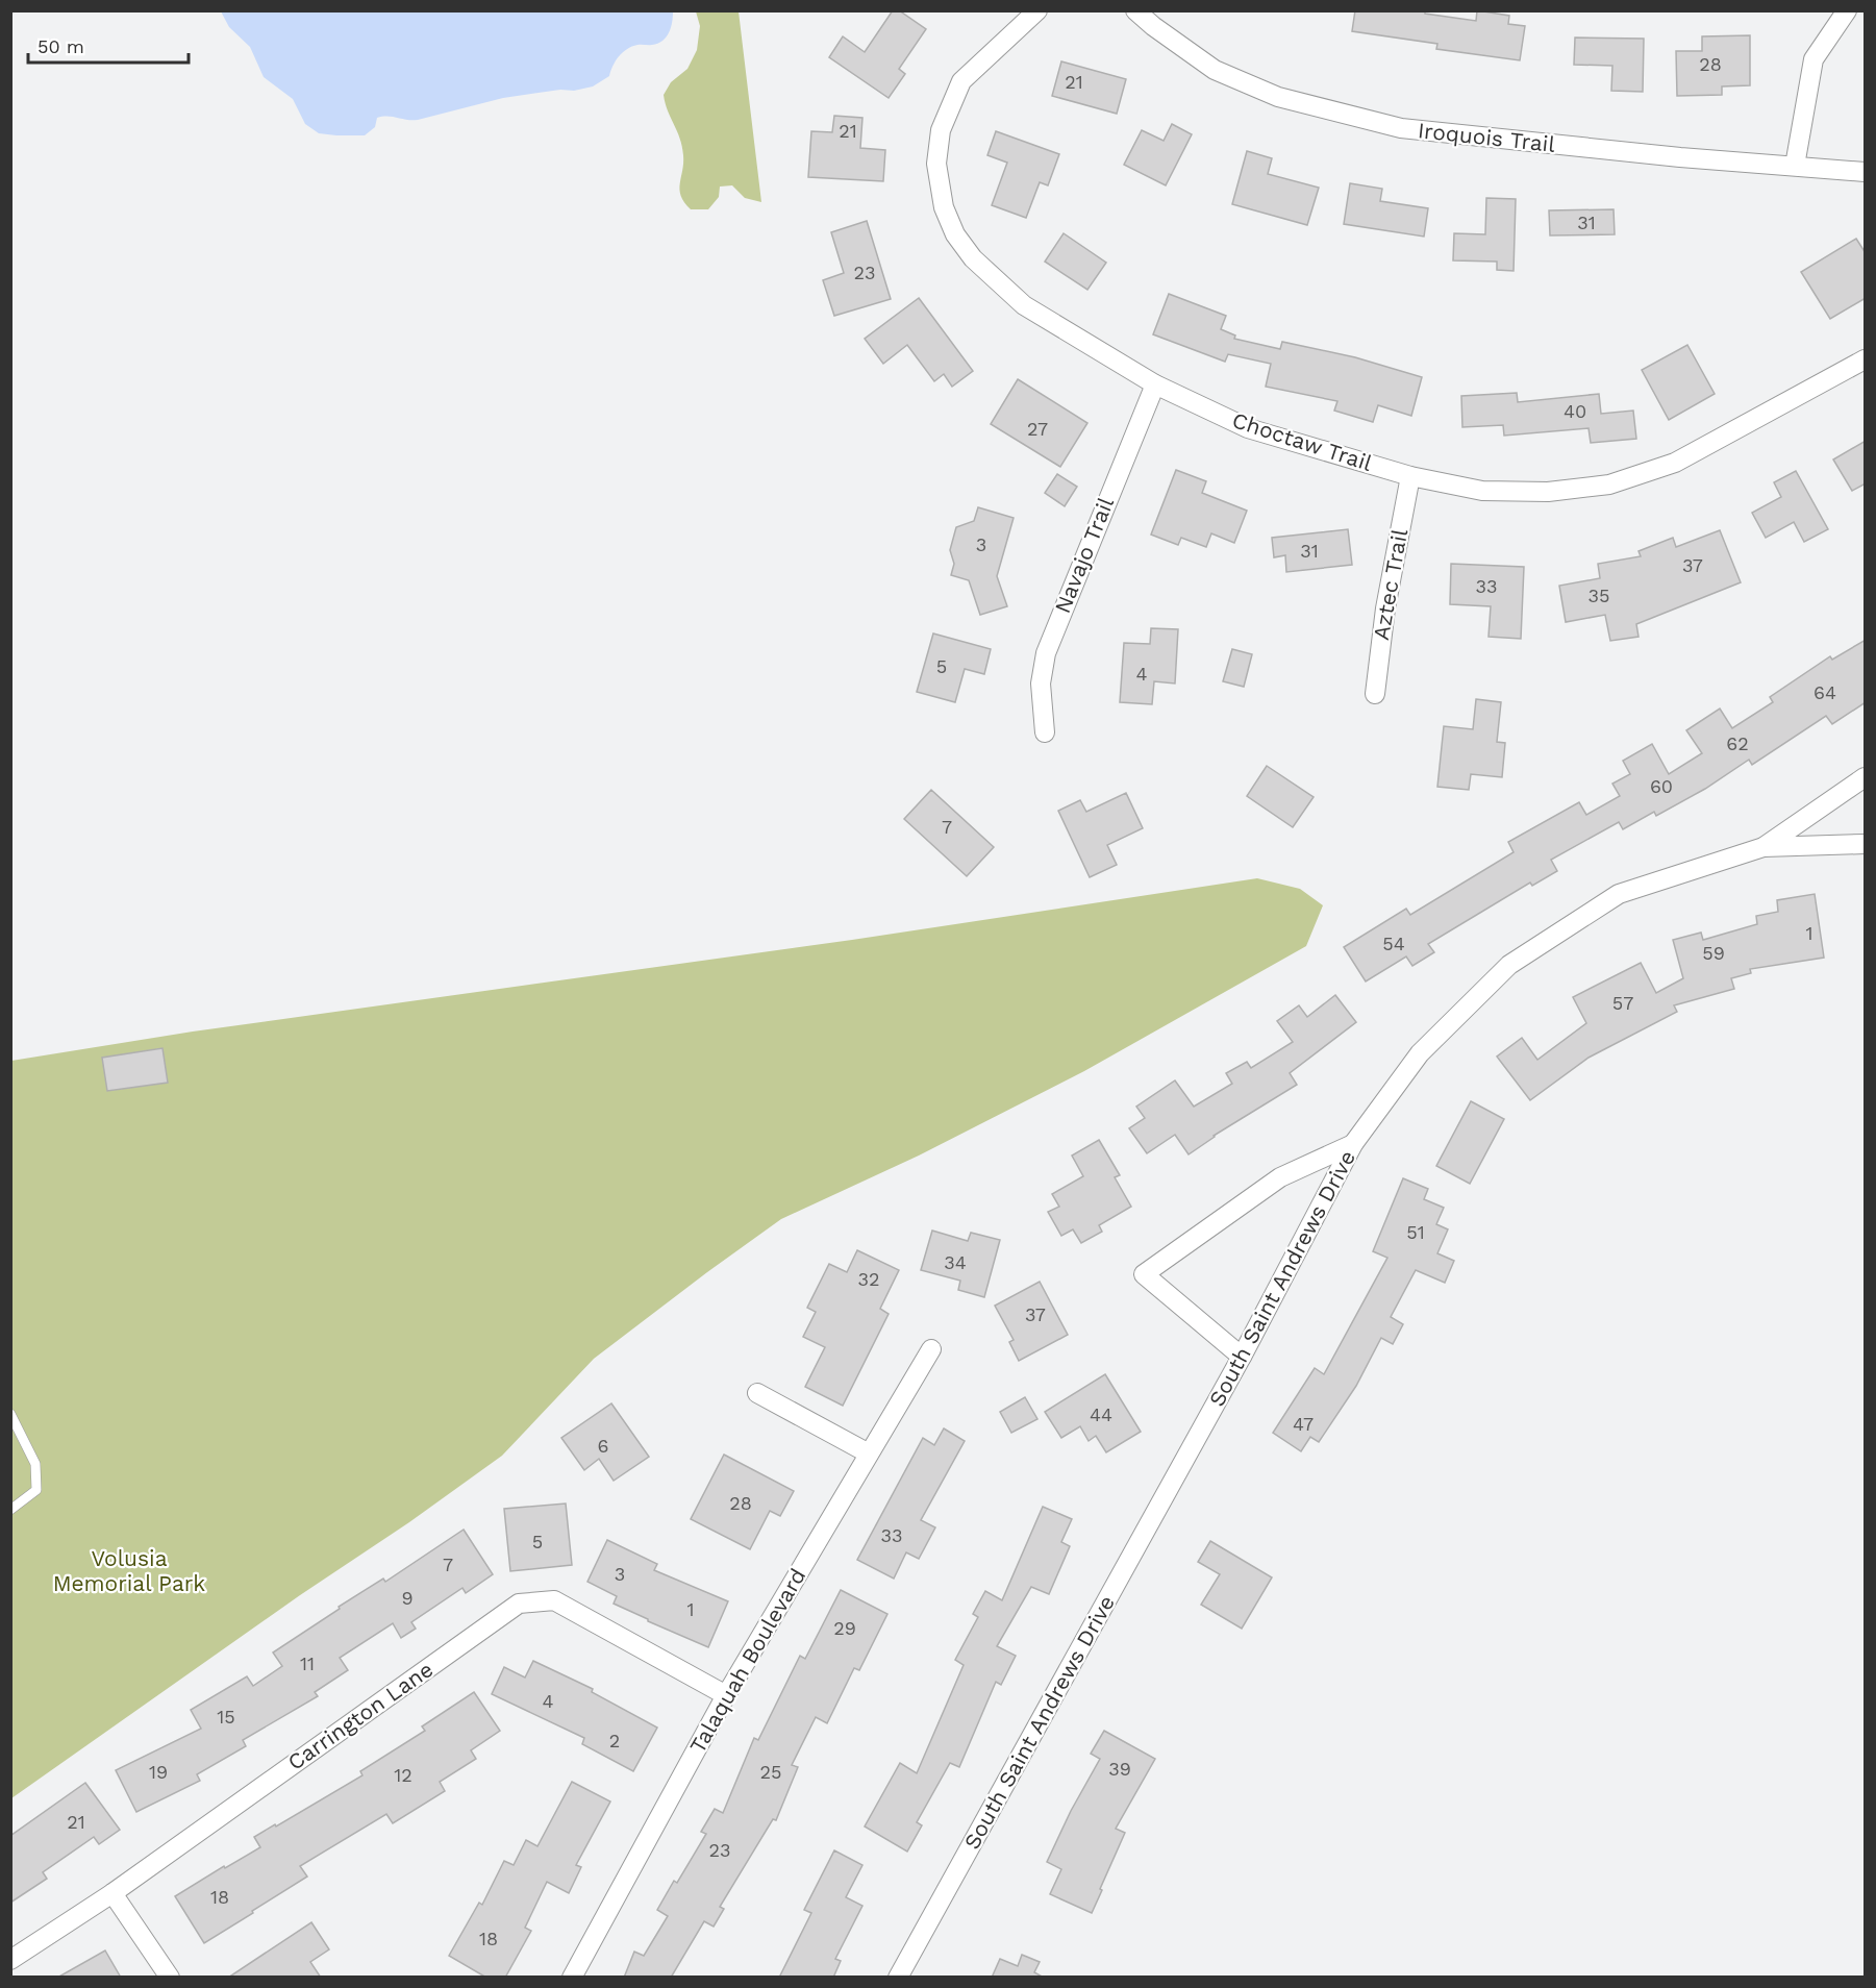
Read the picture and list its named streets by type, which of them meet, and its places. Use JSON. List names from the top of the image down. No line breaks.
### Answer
{"streets":{"street":["Iroquois Trail","Choctaw Trail","Navajo Trail","Aztec Trail","South Saint Andrews Drive","Talaquah Boulevard","Carrington Lane"]},"crossings":[["Choctaw Trail","Navajo Trail"],["Choctaw Trail","Aztec Trail"],["Talaquah Boulevard","Carrington Lane"]],"parks":["Volusia Memorial Park"],"house_numbers":["28","21","21","31","23","40","27","3","31","37","33","35","5","4","64","62","60","7","1","54","59","57","51","34","32","37","44","47","6","28","33","5","7","3","9","1","29","11","4","15","2","39","19","25","12","21","23","18","18"],"scale_bar":"50 m"}
